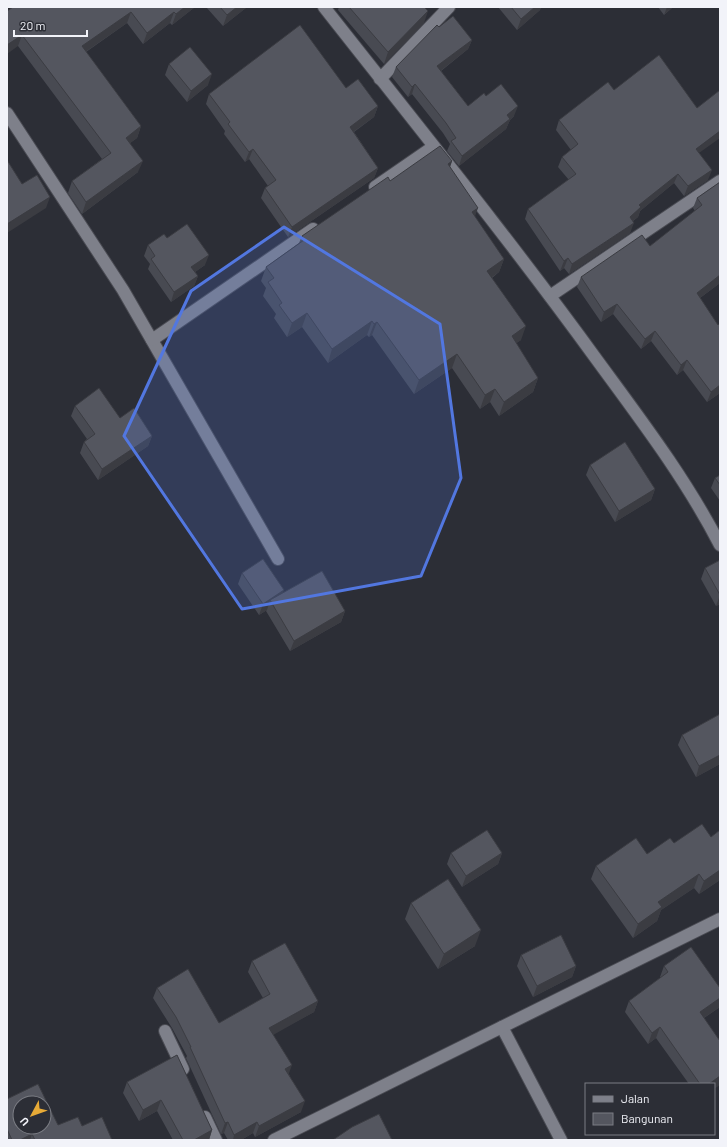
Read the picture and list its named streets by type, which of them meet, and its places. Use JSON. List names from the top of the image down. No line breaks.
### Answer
{"legend":["Jalan","Bangunan"],"scale_bar":"20 m","north":"bottom left"}
